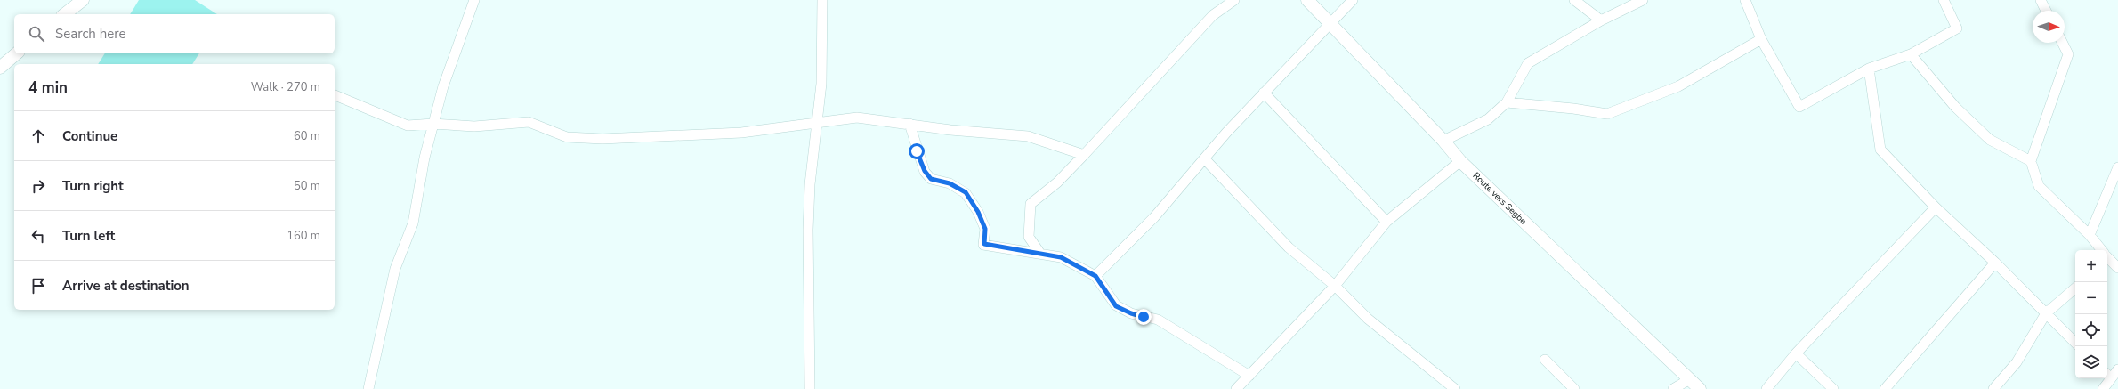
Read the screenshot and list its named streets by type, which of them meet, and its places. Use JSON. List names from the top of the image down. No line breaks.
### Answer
{"streets":{"main road":["Route vers Segbe"]},"north":"right","page":{"search":"Search here","heading":["4 min","Walk · 270 m"],"list":[["Continue","60 m"],["Turn right","50 m"],["Turn left","160 m"],"Arrive at destination"],"map_buttons":["+","−"]}}
